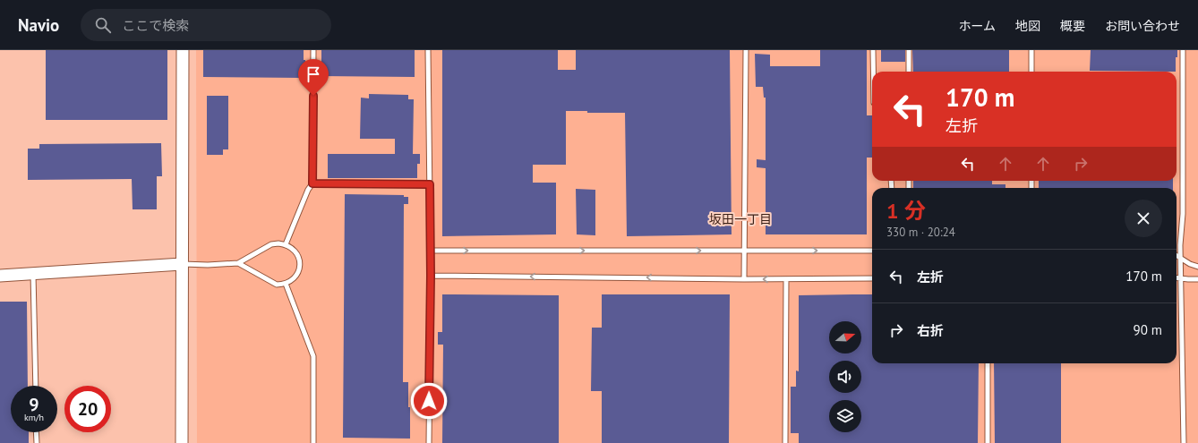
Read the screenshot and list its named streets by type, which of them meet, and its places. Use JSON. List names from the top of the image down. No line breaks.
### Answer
{"districts":["坂田一丁目"],"north":"right","page":{"header":"Navio","search":"ここで検索","nav":["ホーム","地図","概要","お問い合わせ"],"turn":["170 m","左折"],"heading":["1 分","330 m · 20:24"],"list":[{"name":"左折","value":"170 m"},{"name":"右折","value":"90 m"}],"speed":"9 km/h","limit":"20"}}
